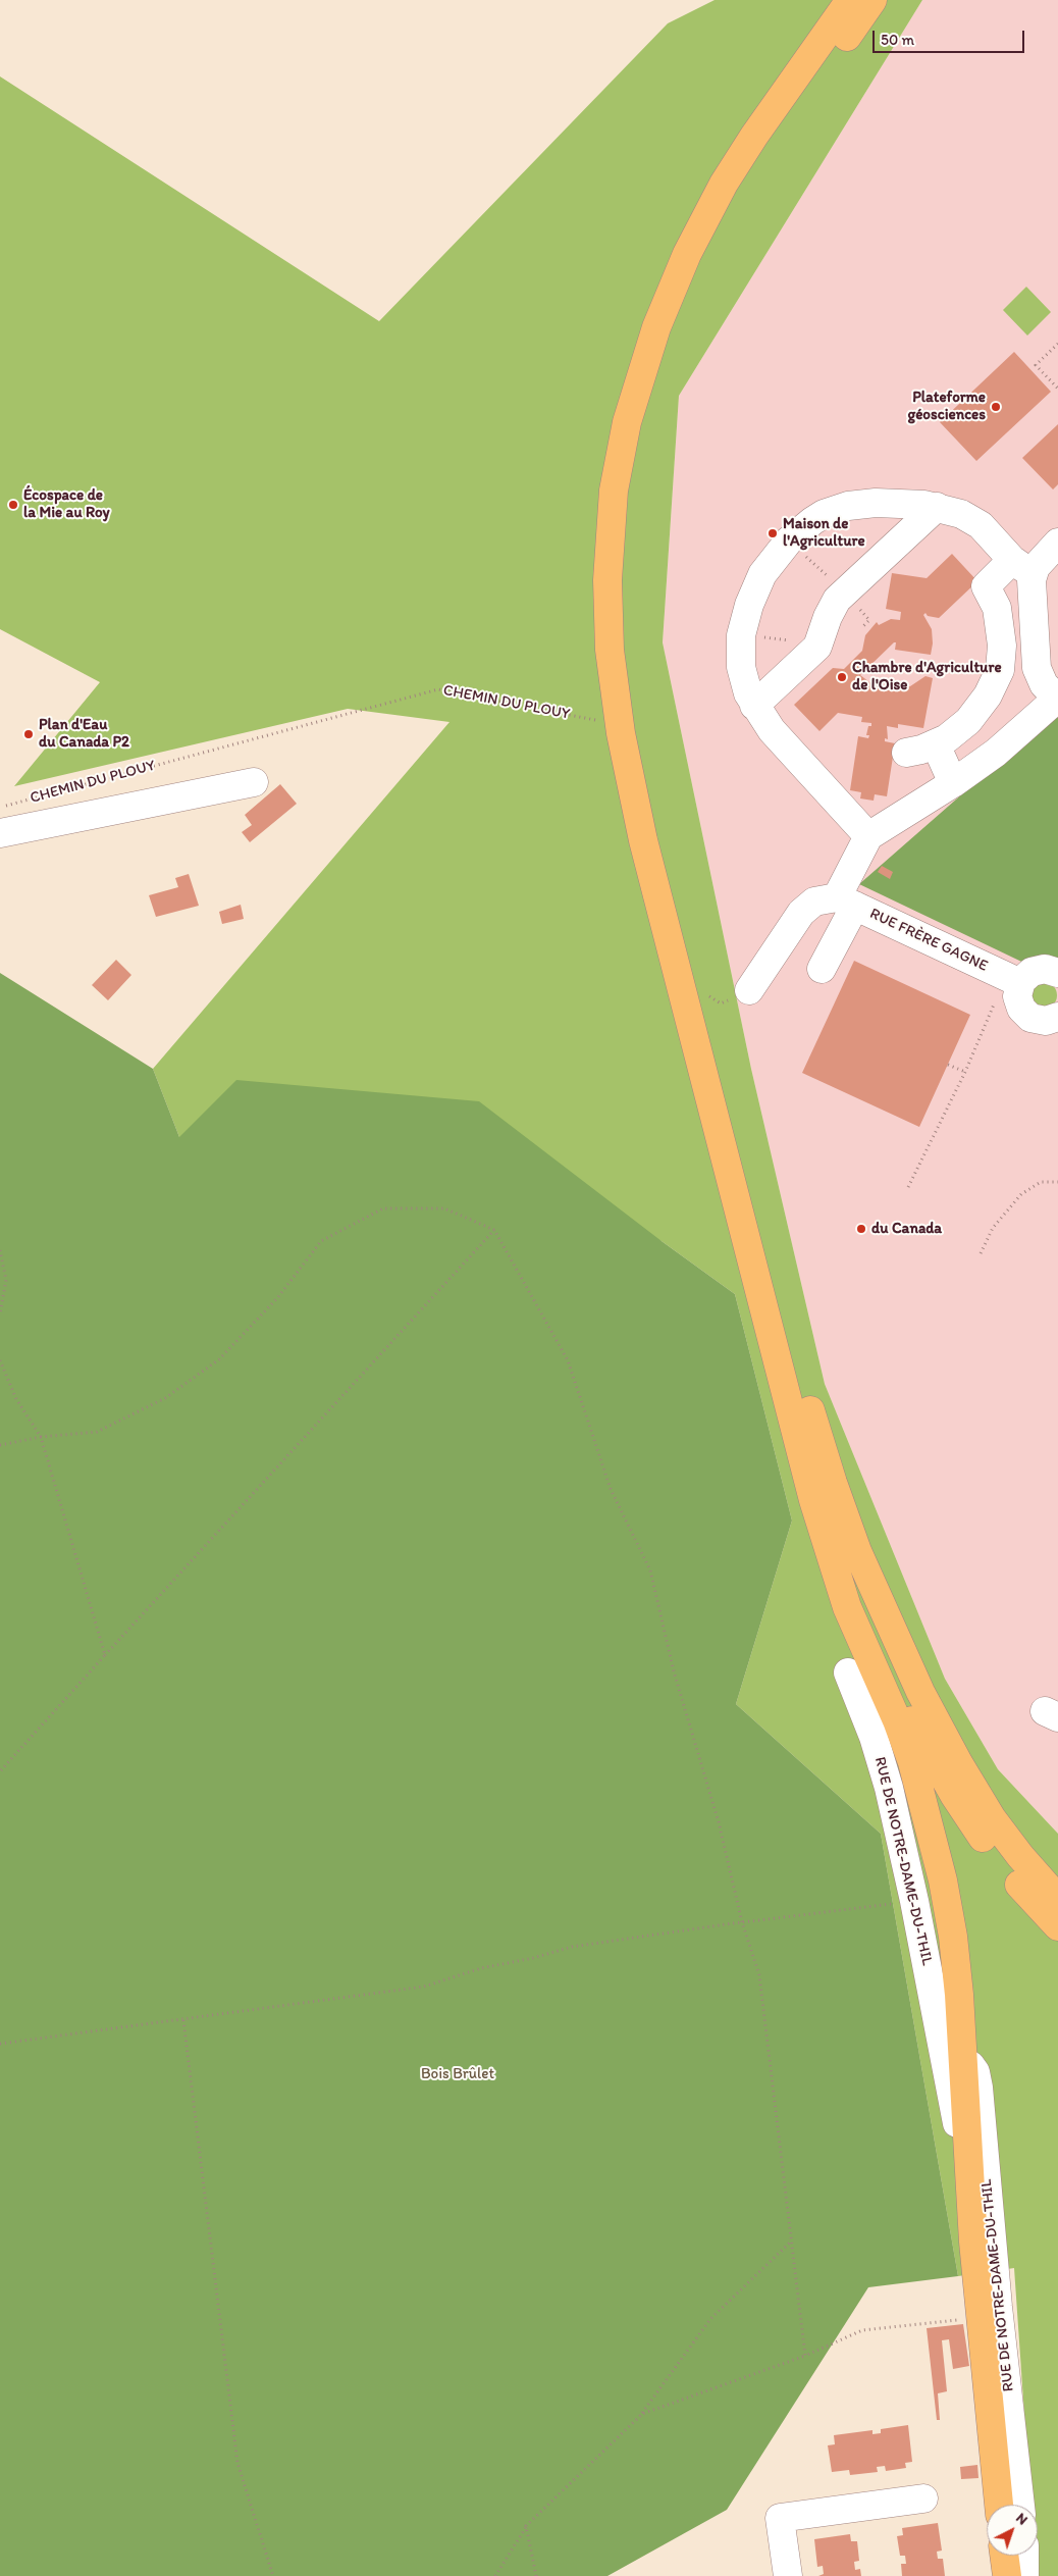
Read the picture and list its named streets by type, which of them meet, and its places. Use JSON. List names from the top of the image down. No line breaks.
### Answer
{"streets":{"main road":["RUE DE NOTRE-DAME-DU-THIL"],"street":["CHEMIN DU PLOUY","RUE FRÈRE GAGNE"]},"parks":["Bois Brûlet"],"places":["Plateforme géosciences","Écospace de la Mie au Roy","Maison de l'Agriculture","Chambre d'Agriculture de l'Oise","Plan d'Eau du Canada P2","du Canada"],"scale_bar":"50 m","north":"top right"}
